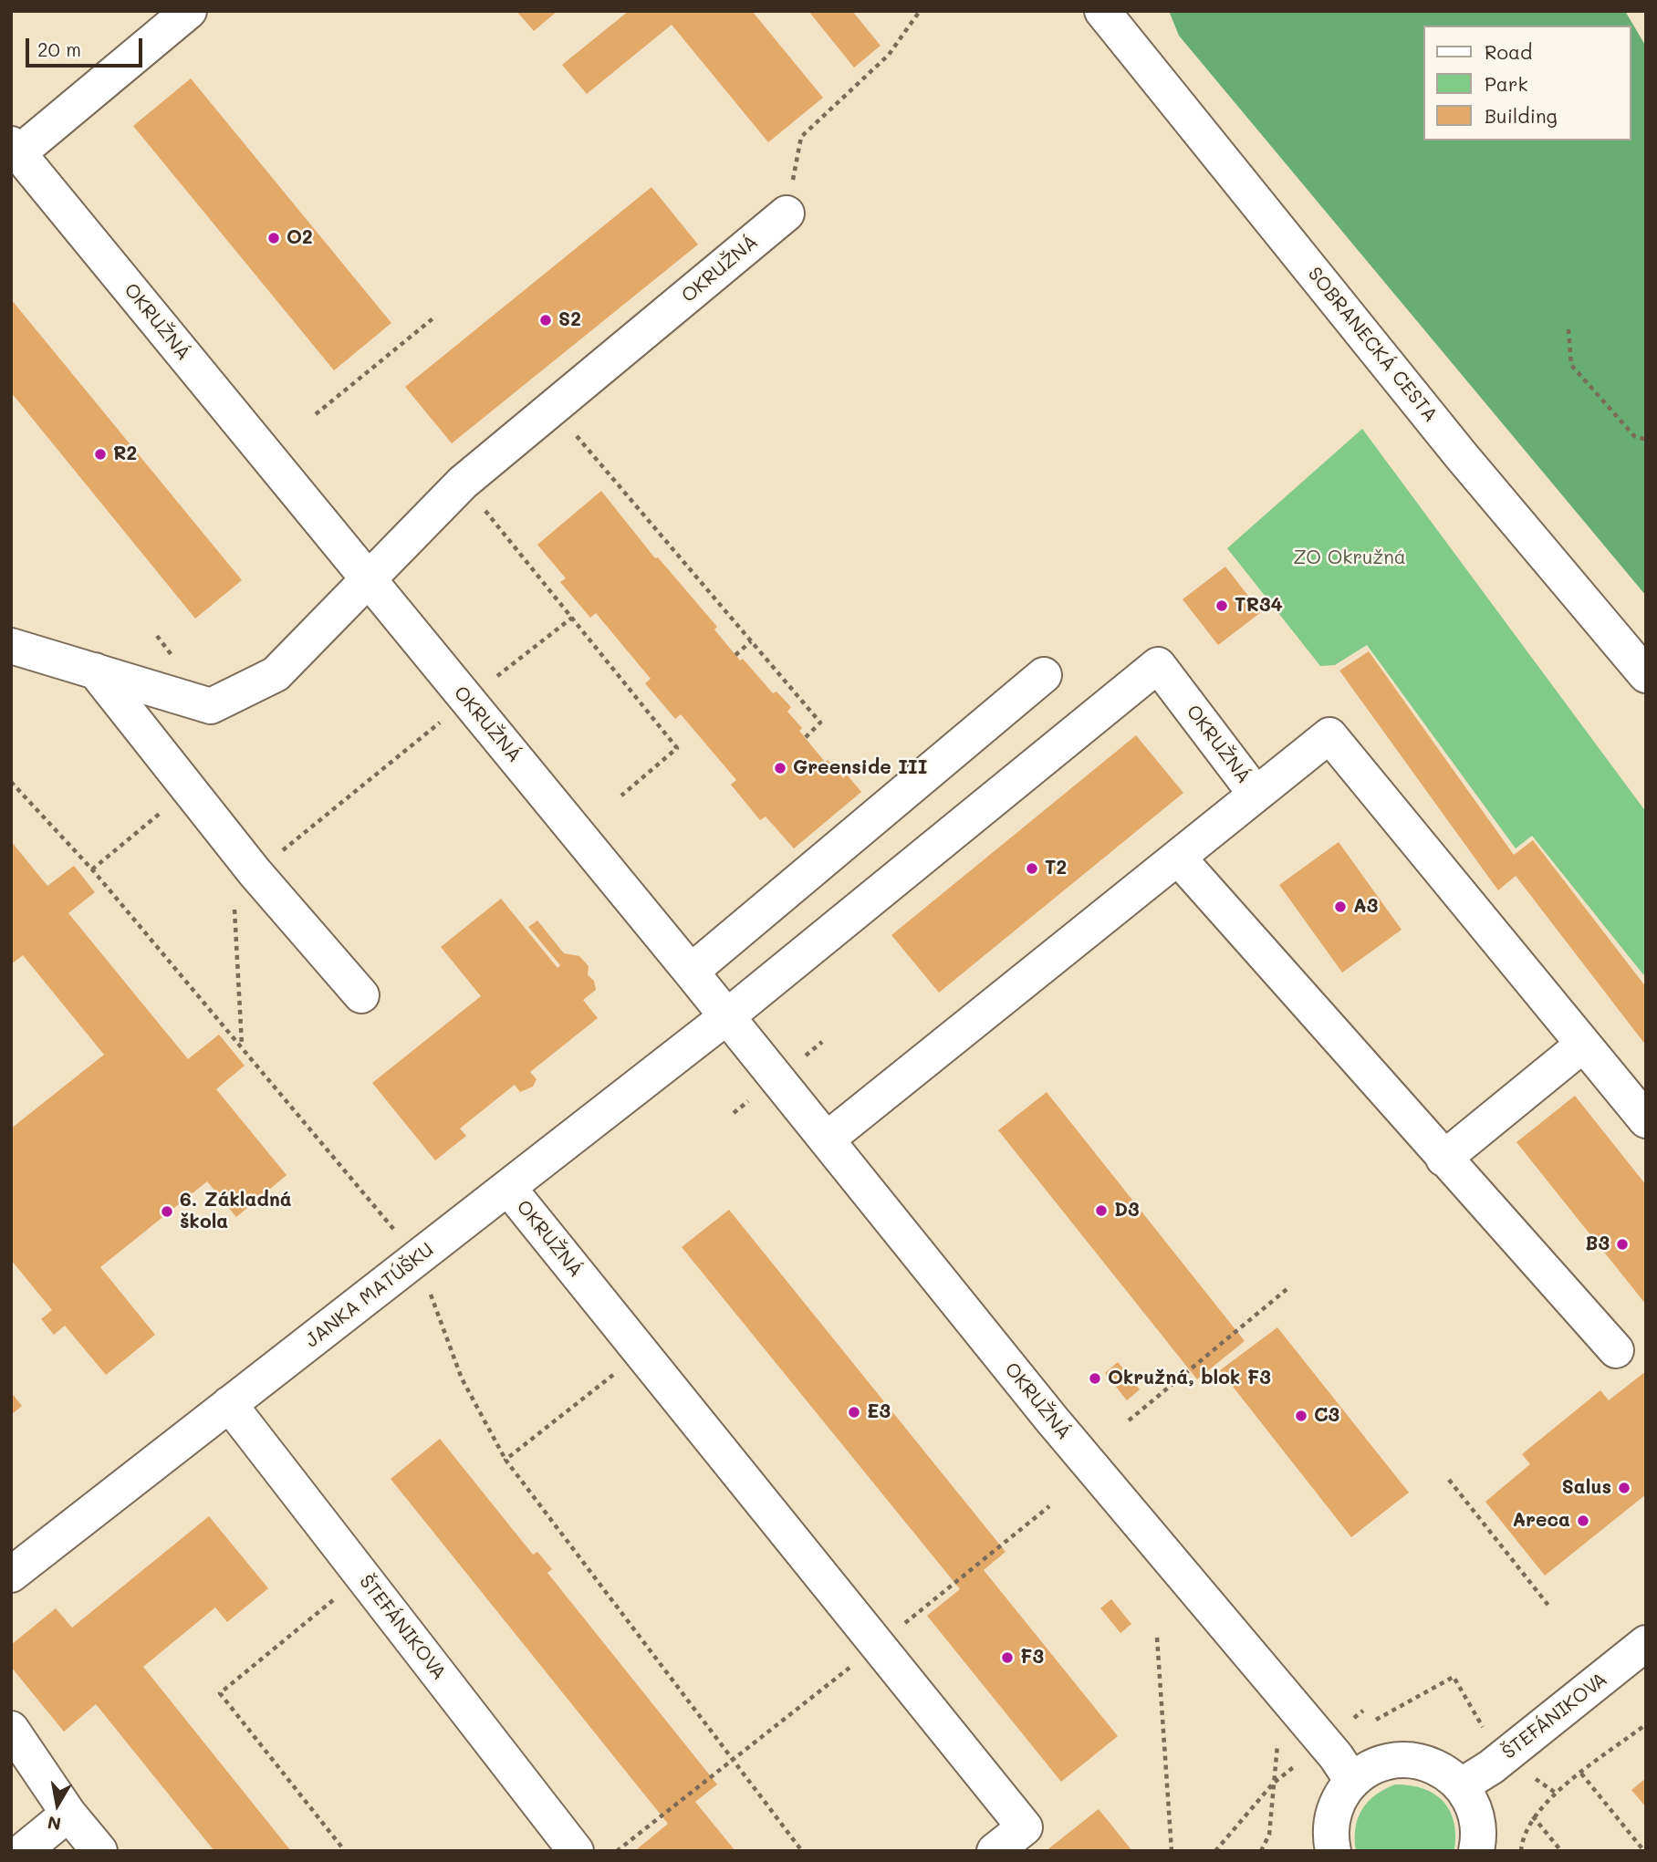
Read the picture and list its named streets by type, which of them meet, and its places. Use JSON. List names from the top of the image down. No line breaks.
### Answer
{"streets":{"street":["OKRUŽNÁ","SOBRANECKÁ CESTA","JANKA MATÚŠKU","ŠTEFÁNIKOVA"]},"crossings":[["OKRUŽNÁ","JANKA MATÚŠKU"],["JANKA MATÚŠKU","ŠTEFÁNIKOVA"]],"parks":["ZO Okružná"],"places":["O2","S2","R2","TR34","Greenside III","T2","A3","D3","6. Základná škola","B3","Okružná, blok F3","E3","C3","Salus","Areca","F3"],"legend":["Road","Park","Building"],"scale_bar":"20 m","north":"bottom"}
